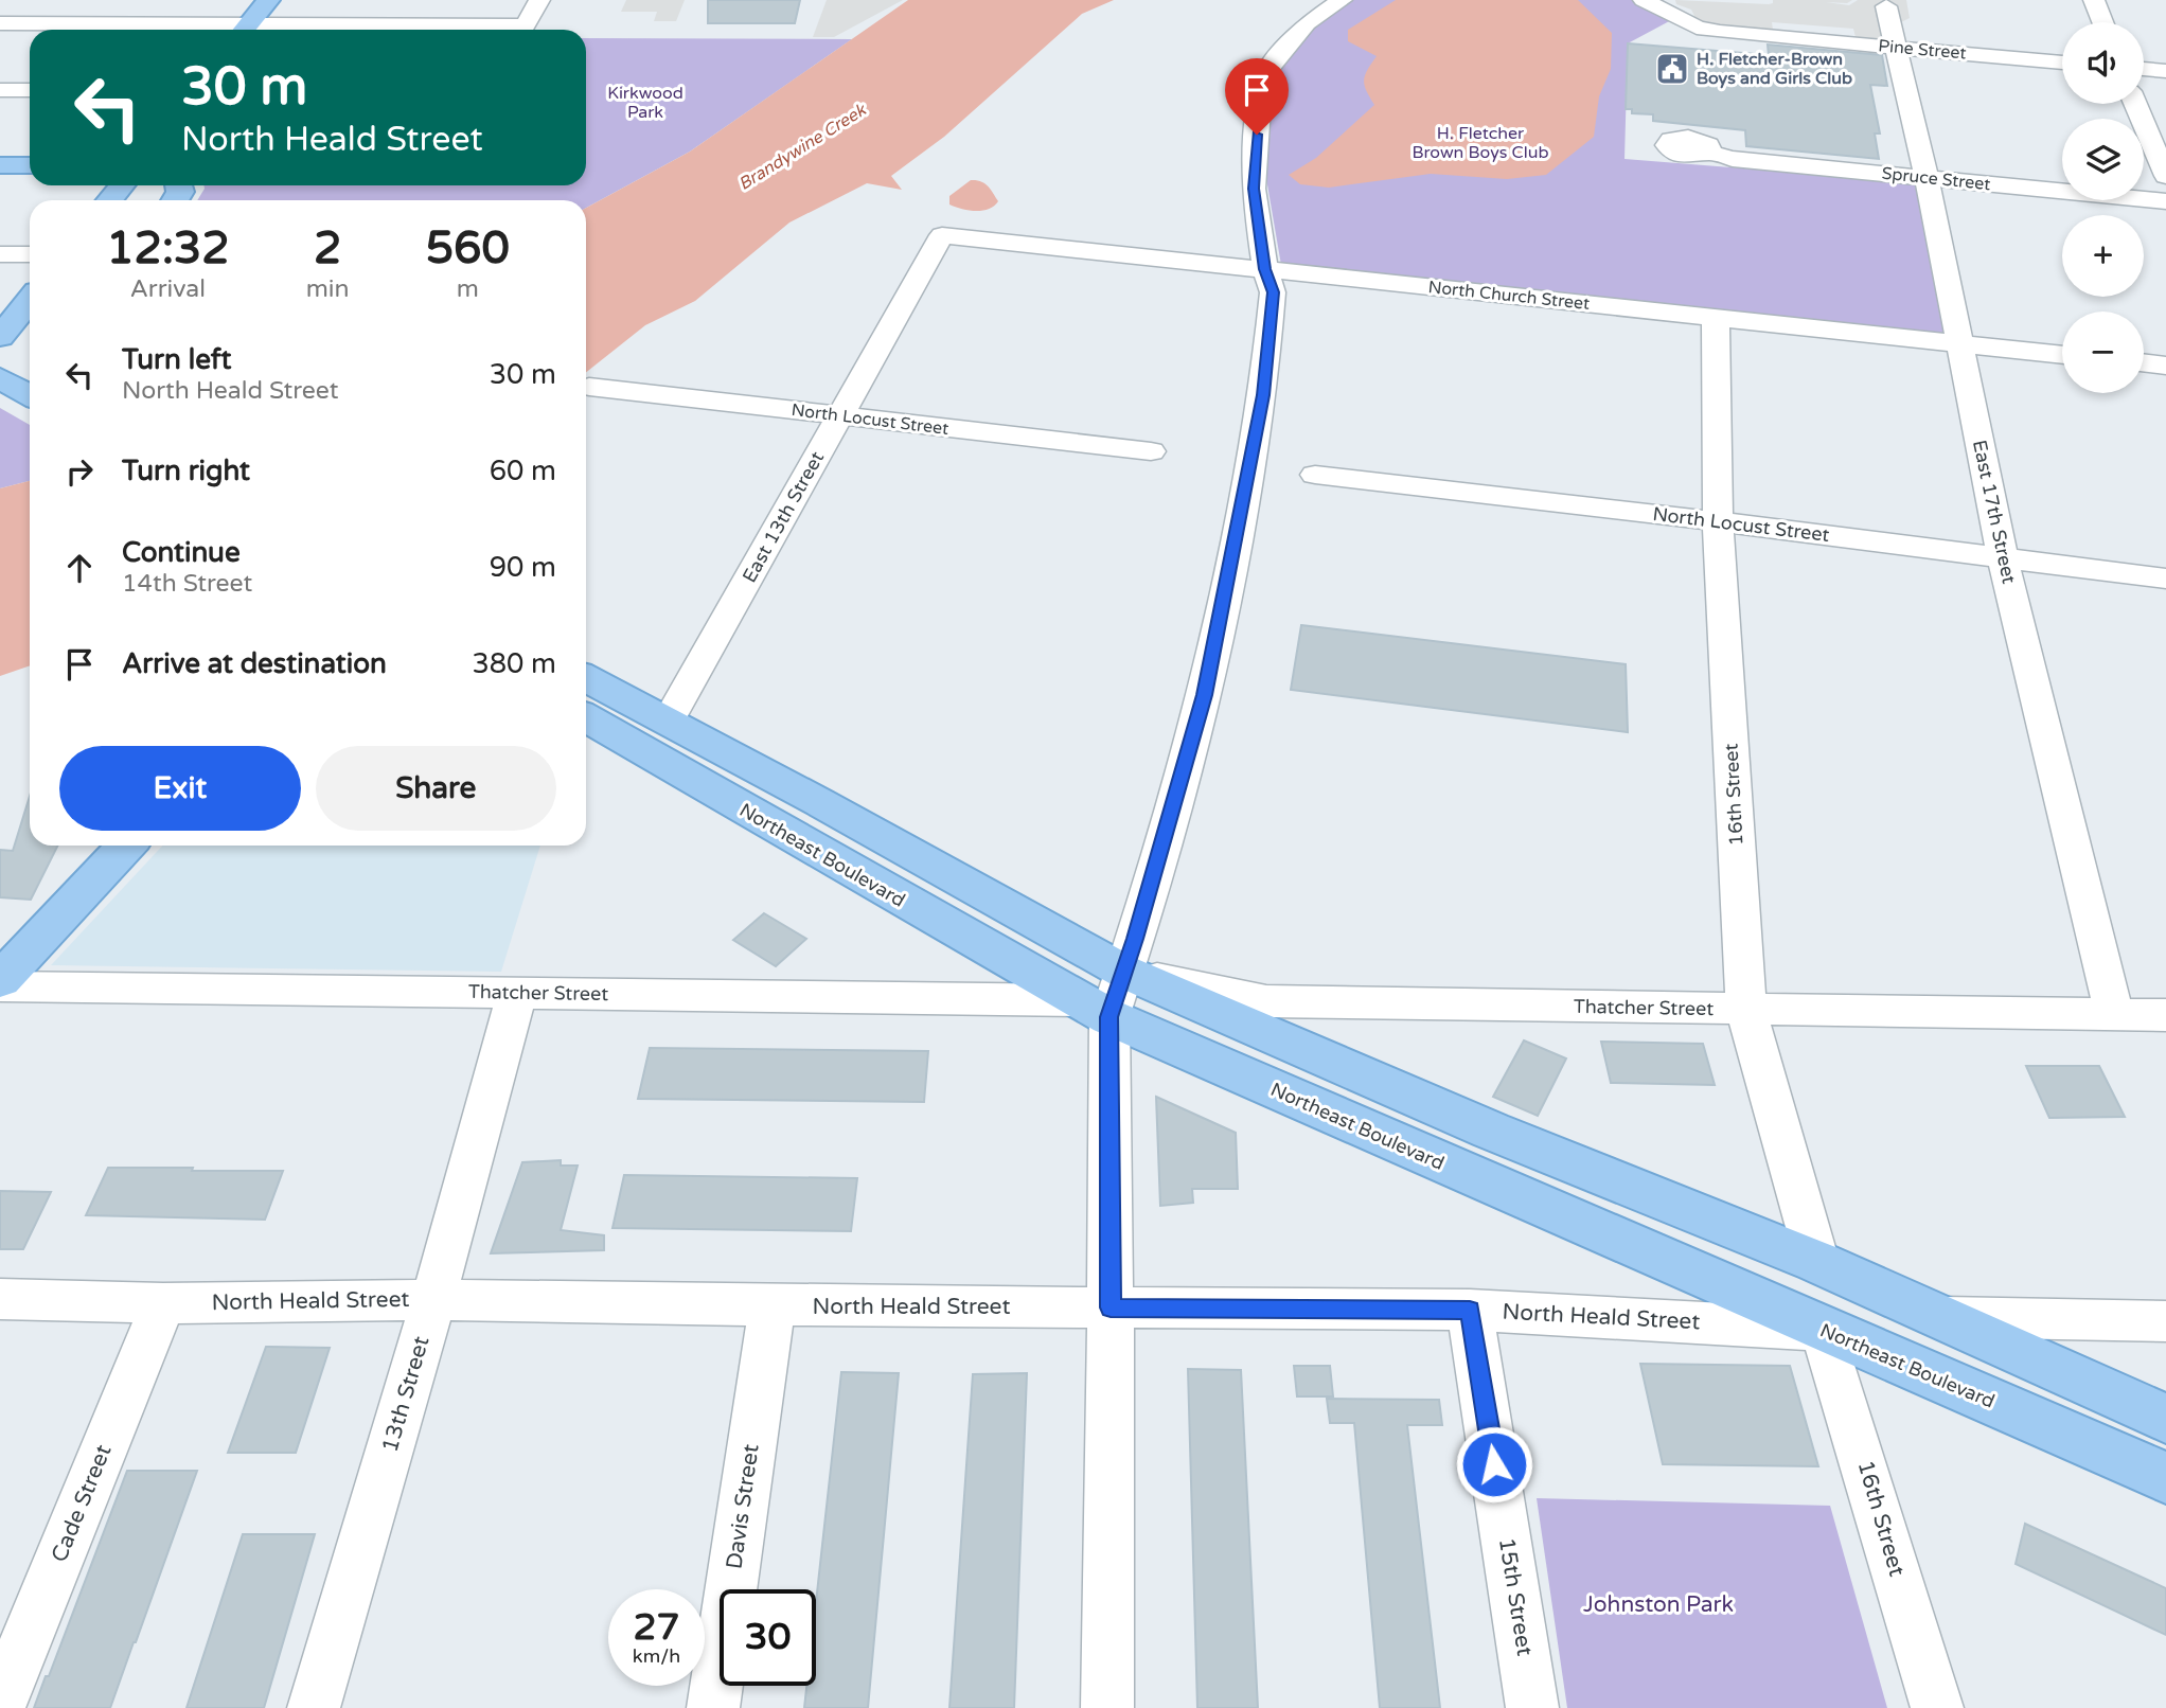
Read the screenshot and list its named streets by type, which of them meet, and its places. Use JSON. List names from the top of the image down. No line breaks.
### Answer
{"streets":{"main road":["Northeast Boulevard"],"street":["Pine Street","Spruce Street","North Church Street","North Locust Street","East 17th Street","East 13th Street","16th Street","Thatcher Street","North Heald Street","13th Street","Cade Street","Davis Street","15th Street"]},"crossings":[["Pine Street","East 17th Street"],["Spruce Street","East 17th Street"],["North Church Street","East 17th Street"],["North Church Street","East 13th Street"],["North Church Street","16th Street"],["North Locust Street","East 17th Street"],["North Locust Street","East 13th Street"],["North Locust Street","16th Street"],["East 17th Street","Thatcher Street"],["16th Street","Northeast Boulevard"],["16th Street","Thatcher Street"],["16th Street","North Heald Street"],["Northeast Boulevard","Thatcher Street"],["Northeast Boulevard","North Heald Street"],["Thatcher Street","13th Street"],["North Heald Street","13th Street"],["North Heald Street","Cade Street"],["North Heald Street","Davis Street"],["North Heald Street","15th Street"]],"water":["Brandywine Creek"],"parks":["Kirkwood Park","H. Fletcher Brown Boys Club","Johnston Park"],"places":{"public building":["H. Fletcher-Brown Boys and Girls Club"]},"page":{"map_buttons":["+","−"],"turn":["30 m","North Heald Street"],"eta":["12:32","Arrival","2","min","560","m"],"list":[{"name":"Turn left","note":"North Heald Street","value":"30 m"},{"name":"Turn right","value":"60 m"},{"name":"Continue","note":"14th Street","value":"90 m"},{"name":"Arrive at destination","value":"380 m"}],"buttons":["Exit","Share"],"speed":"27 km/h","limit":"30"}}
